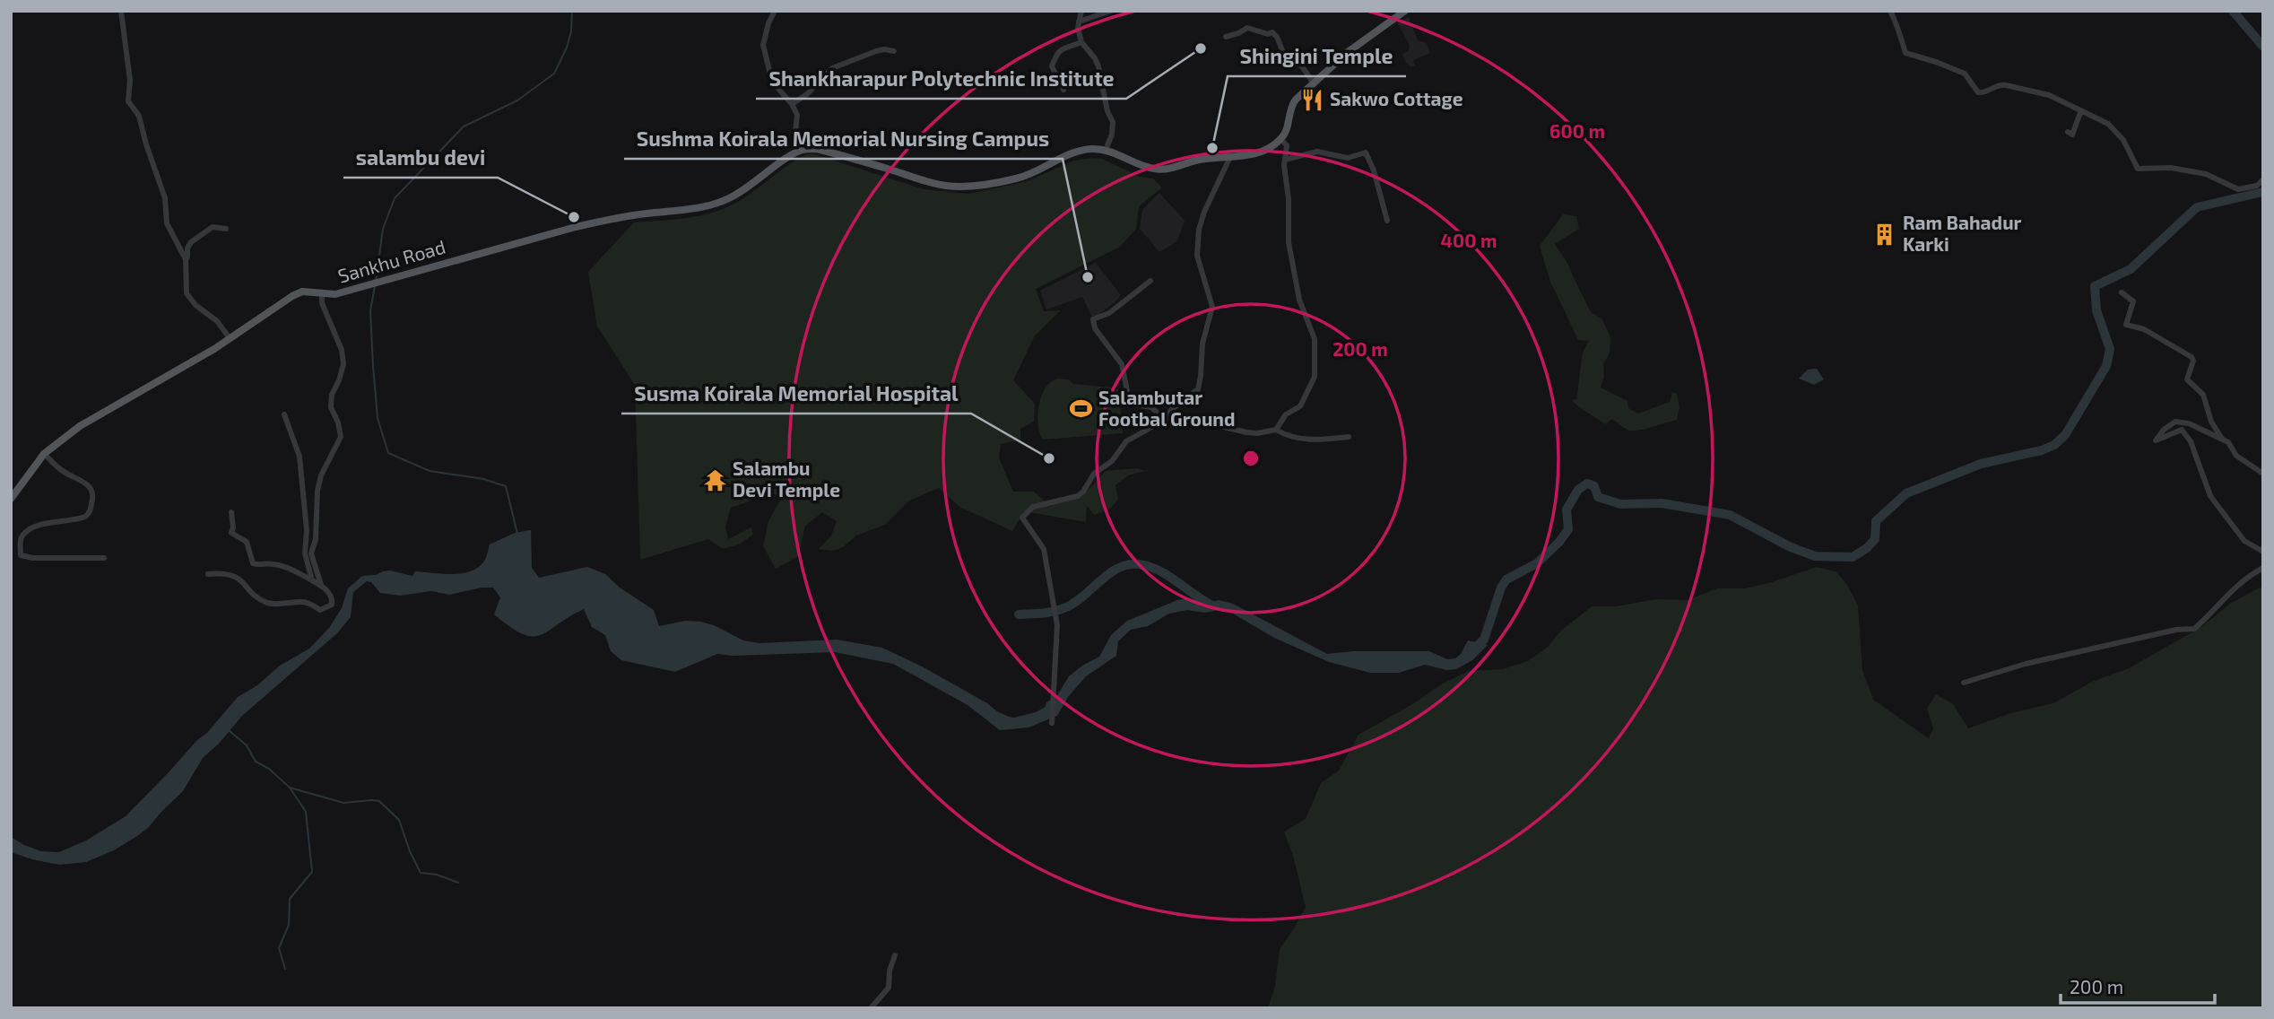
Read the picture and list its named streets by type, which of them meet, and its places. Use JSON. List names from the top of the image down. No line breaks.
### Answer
{"streets":{"main road":["Sankhu Road"]},"places":{"other":["Shankharapur Polytechnic Institute","Shingini Temple","salambu devi","Sushma Koirala Memorial Nursing Campus","Susma Koirala Memorial Hospital"],"restaurant":["Sakwo Cottage"],"building":["Ram Bahadur Karki"],"sports":["Salambutar Footbal Ground"],"temple":["Salambu Devi Temple"]},"scale_bar":"200 m","rings":["600 m","400 m","200 m"]}
